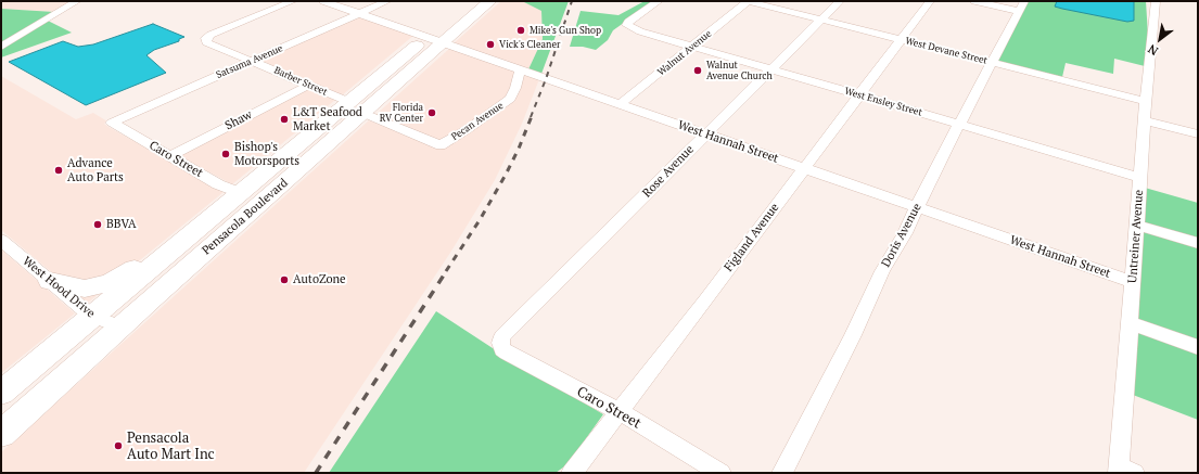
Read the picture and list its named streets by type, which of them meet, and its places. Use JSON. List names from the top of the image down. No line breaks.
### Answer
{"streets":{"highway":["Pensacola Boulevard"],"street":["West Devane Street","Walnut Avenue","Satsuma Avenue","Barber Street","West Ensley Street","Shaw","Pecan Avenue","West Hannah Street","Caro Street","Rose Avenue","Doris Avenue","Untreiner Avenue","Figland Avenue","West Hood Drive"]},"crossings":[["West Devane Street","Walnut Avenue"],["West Devane Street","Rose Avenue"],["West Devane Street","Doris Avenue"],["West Devane Street","Untreiner Avenue"],["West Devane Street","Figland Avenue"],["Walnut Avenue","West Ensley Street"],["Walnut Avenue","West Hannah Street"],["Satsuma Avenue","Barber Street"],["Satsuma Avenue","West Hannah Street"],["Satsuma Avenue","Caro Street"],["Barber Street","Shaw"],["Barber Street","Pecan Avenue"],["Barber Street","Pensacola Boulevard"],["West Ensley Street","Rose Avenue"],["West Ensley Street","Doris Avenue"],["West Ensley Street","Untreiner Avenue"],["West Ensley Street","Figland Avenue"],["Shaw","Caro Street"],["Pecan Avenue","West Hannah Street"],["West Hannah Street","Rose Avenue"],["West Hannah Street","Pensacola Boulevard"],["West Hannah Street","Doris Avenue"],["West Hannah Street","Untreiner Avenue"],["West Hannah Street","Figland Avenue"],["Caro Street","Rose Avenue"],["Caro Street","Pensacola Boulevard"],["Caro Street","Figland Avenue"],["Pensacola Boulevard","West Hood Drive"]],"places":["Mike's Gun Shop","Vick's Cleaner","Walnut Avenue Church","Florida RV Center","L&T Seafood Market","Bishop's Motorsports","Advance Auto Parts","BBVA","AutoZone","Pensacola Auto Mart Inc"],"north":"bottom left"}
